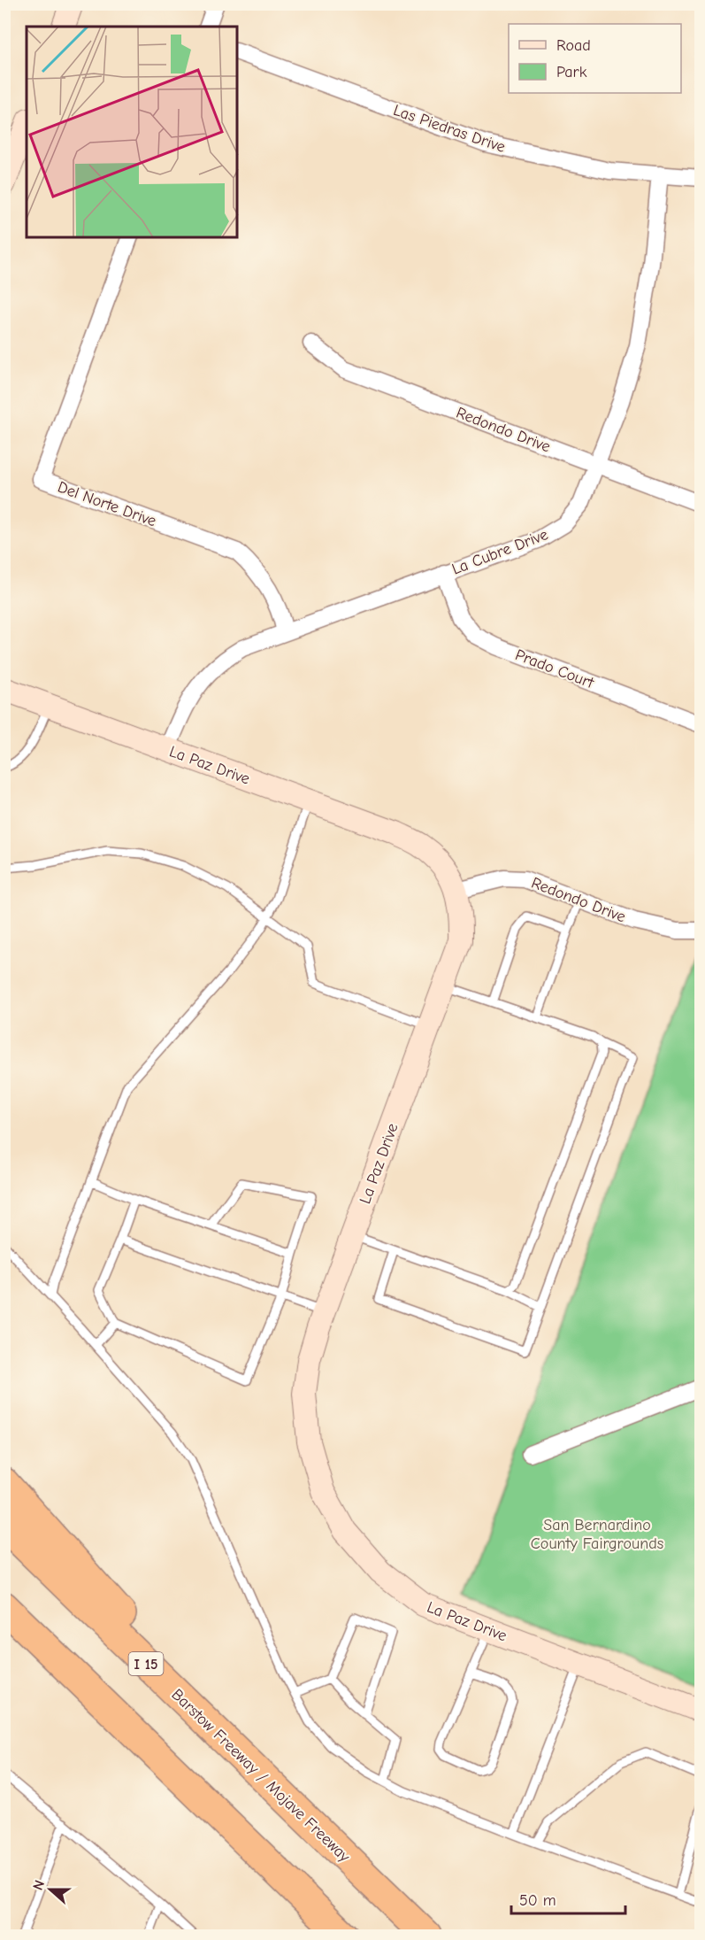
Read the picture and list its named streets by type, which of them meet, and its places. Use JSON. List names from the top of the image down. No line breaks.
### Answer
{"streets":{"highway":["I 15","Barstow Freeway / Mojave Freeway"],"street":["Las Piedras Drive","Redondo Drive","Del Norte Drive","La Cubre Drive","Prado Court","La Paz Drive"]},"crossings":[["Las Piedras Drive","La Cubre Drive"],["Redondo Drive","La Cubre Drive"],["Redondo Drive","La Paz Drive"],["Del Norte Drive","La Cubre Drive"],["La Cubre Drive","Prado Court"],["La Cubre Drive","La Paz Drive"]],"parks":["San Bernardino County Fairgrounds"],"legend":["Road","Park"],"scale_bar":"50 m","north":"left"}
